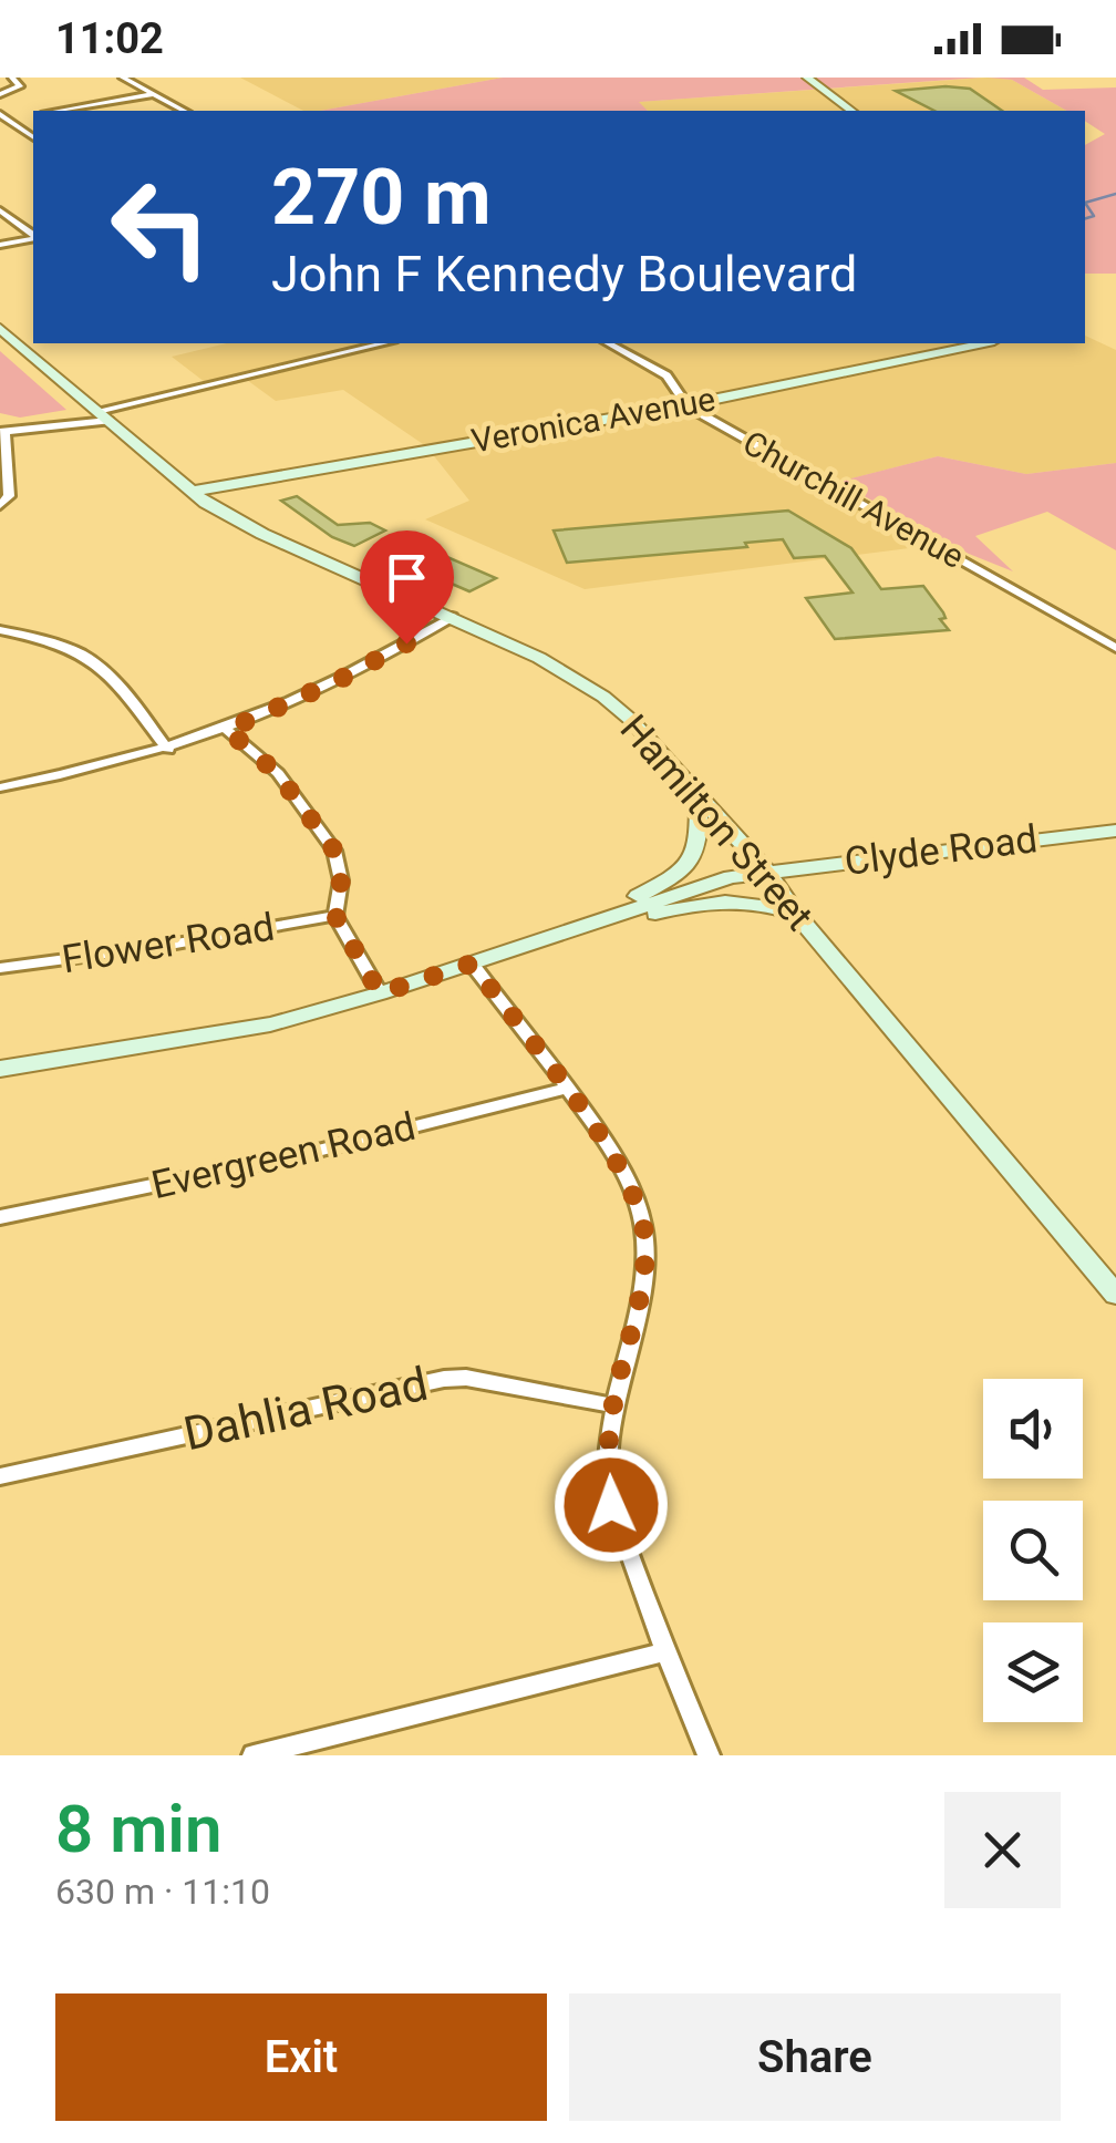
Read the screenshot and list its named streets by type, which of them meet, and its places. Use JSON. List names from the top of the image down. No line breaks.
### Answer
{"streets":{"street":["Veronica Avenue","Churchill Avenue","Hamilton Street","Clyde Road","Flower Road","Evergreen Road","Dahlia Road"]},"crossings":[["Veronica Avenue","Churchill Avenue"],["Veronica Avenue","Hamilton Street"],["Hamilton Street","Clyde Road"]],"page":{"status":"11:02","turn":["270 m","John F Kennedy Boulevard"],"heading":["8 min","630 m · 11:10"],"buttons":["Exit","Share"]}}
